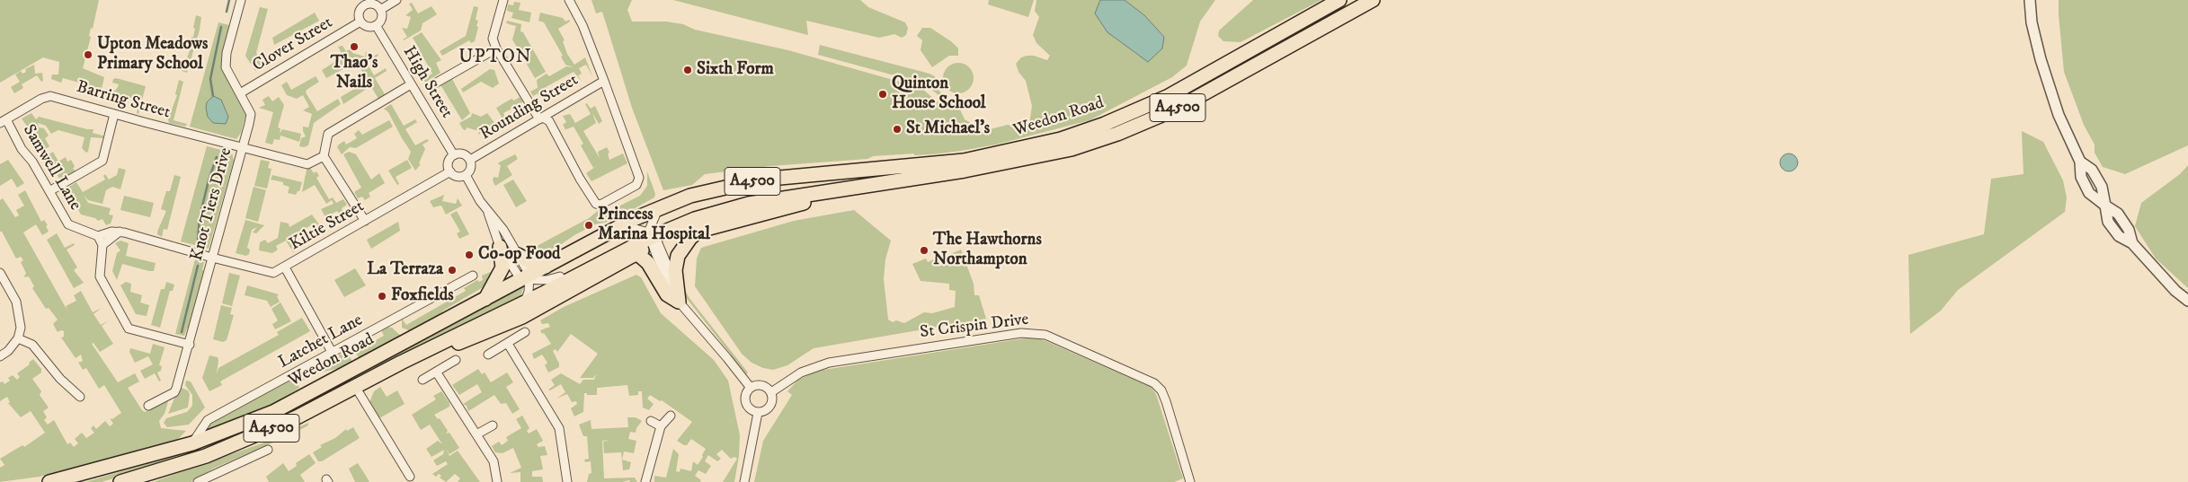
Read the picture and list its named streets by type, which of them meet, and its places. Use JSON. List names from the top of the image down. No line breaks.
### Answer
{"streets":{"highway":["A4500","Weedon Road"],"street":["Clover Street","High Street","Barring Street","Rounding Street","Samwell Lane","Knot Tiers Drive","Kiltie Street","St Crispin Drive","Latchet Lane"]},"crossings":[["Clover Street","High Street"],["Clover Street","Knot Tiers Drive"],["High Street","Rounding Street"],["High Street","Kiltie Street"],["Barring Street","Samwell Lane"],["Barring Street","Knot Tiers Drive"],["Rounding Street","Kiltie Street"],["Weedon Road","Latchet Lane"],["Knot Tiers Drive","Kiltie Street"]],"districts":["UPTON"],"places":["Thao's Nails","Upton Meadows Primary School","Sixth Form","Quinton House School","St Michael’s","Princess Marina Hospital","The Hawthorns Northampton","Co-op Food","La Terraza","Foxfields"]}
